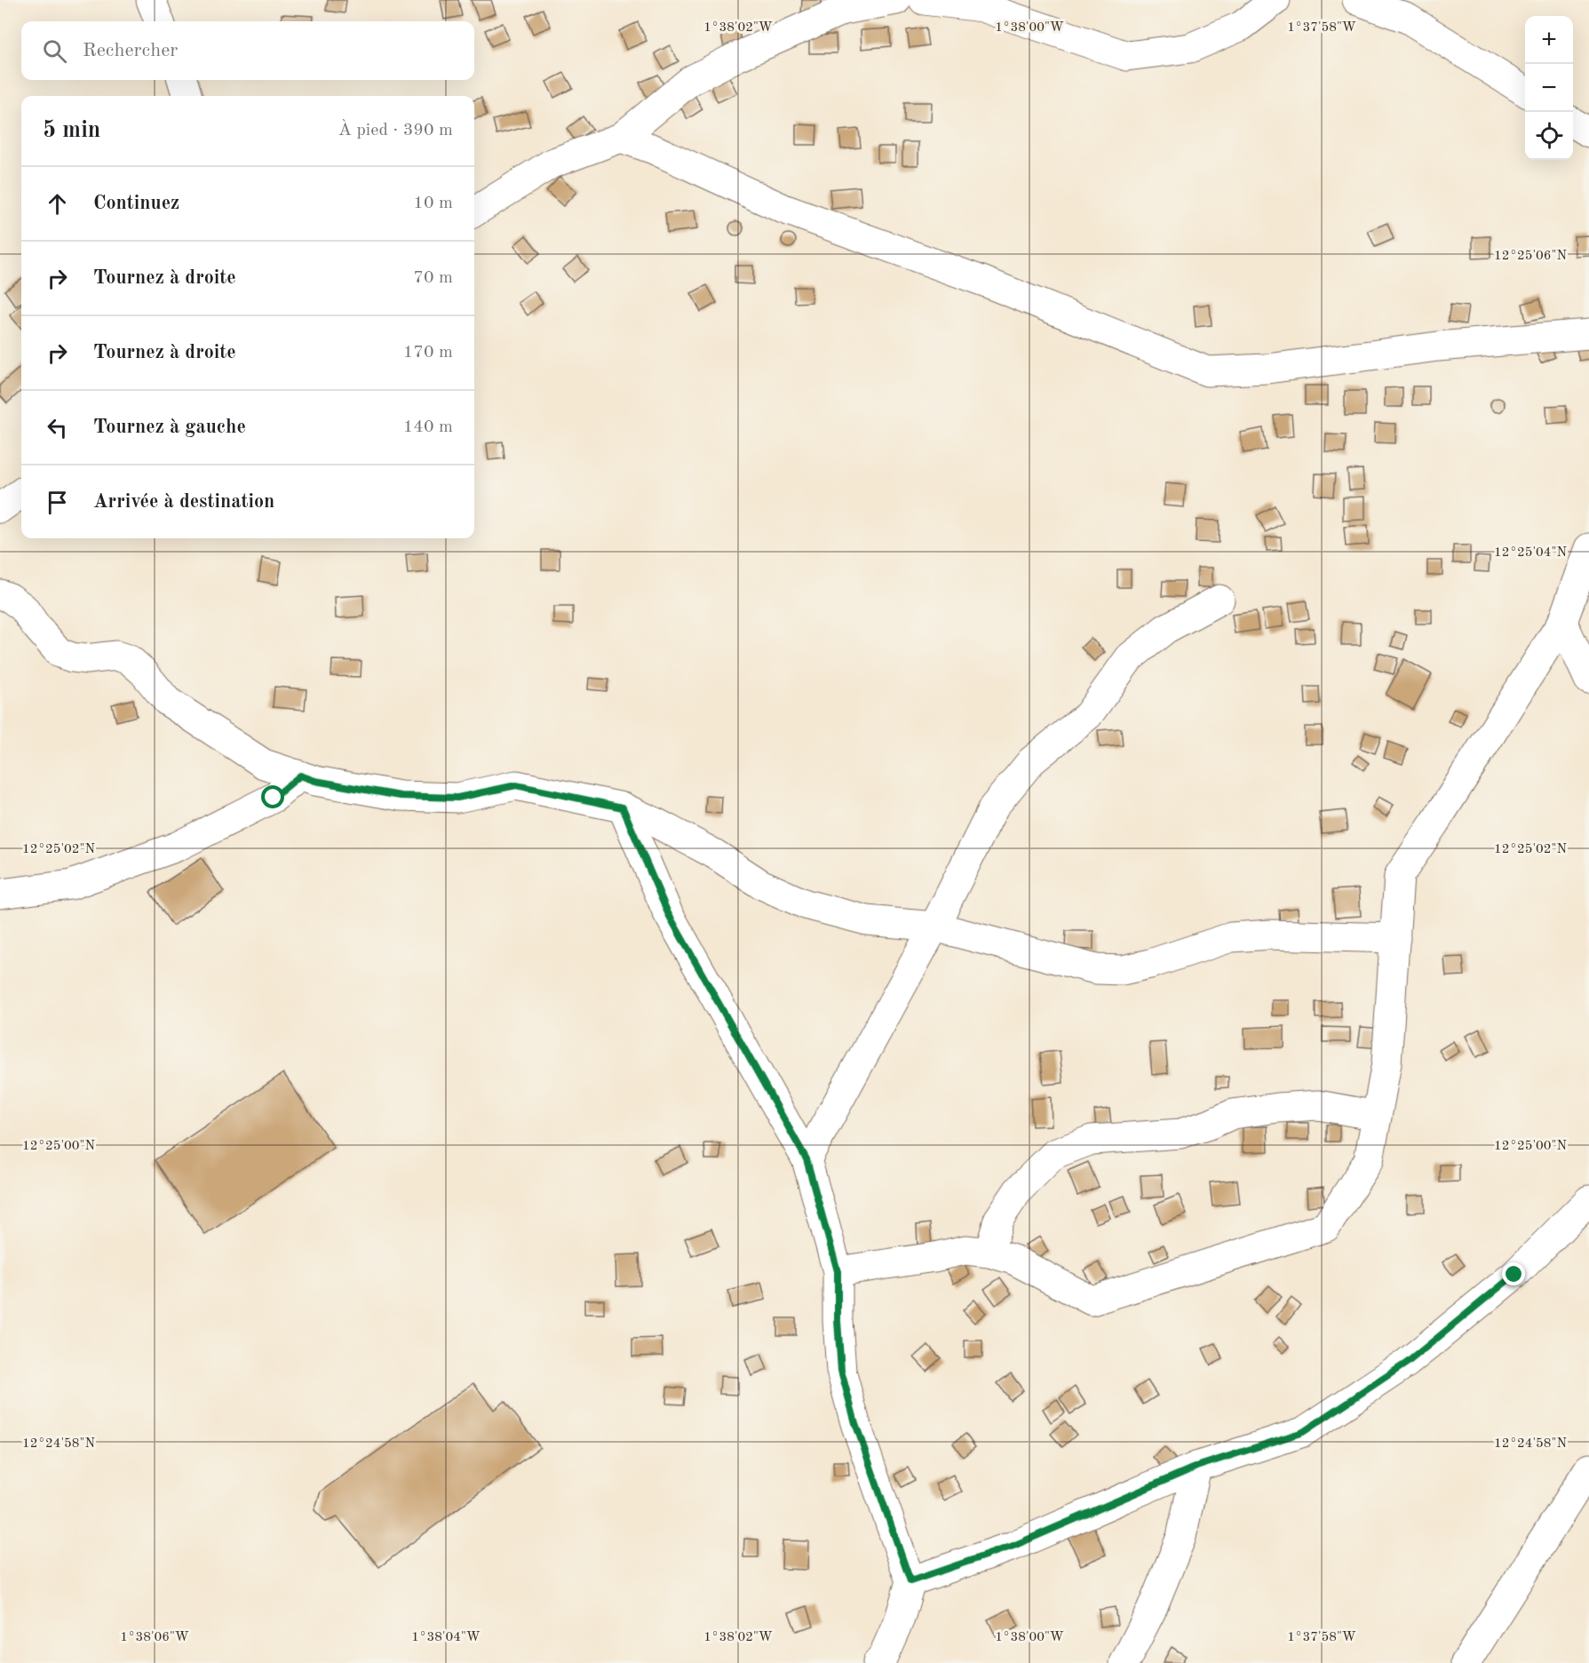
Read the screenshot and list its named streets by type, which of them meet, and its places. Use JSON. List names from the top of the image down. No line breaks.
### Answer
{"page":{"map_buttons":["+","−"],"search":"Rechercher","heading":["5 min","À pied · 390 m"],"list":[["Continuez","10 m"],["Tournez à droite","70 m"],["Tournez à droite","170 m"],["Tournez à gauche","140 m"],"Arrivée à destination"]},"coordinates":["1°38'02\"W","1°38'00\"W","1°37'58\"W","12°25'06\"N","12°25'04\"N","12°25'02\"N","12°25'00\"N","12°24'58\"N","1°38'06\"W","1°38'04\"W"]}
